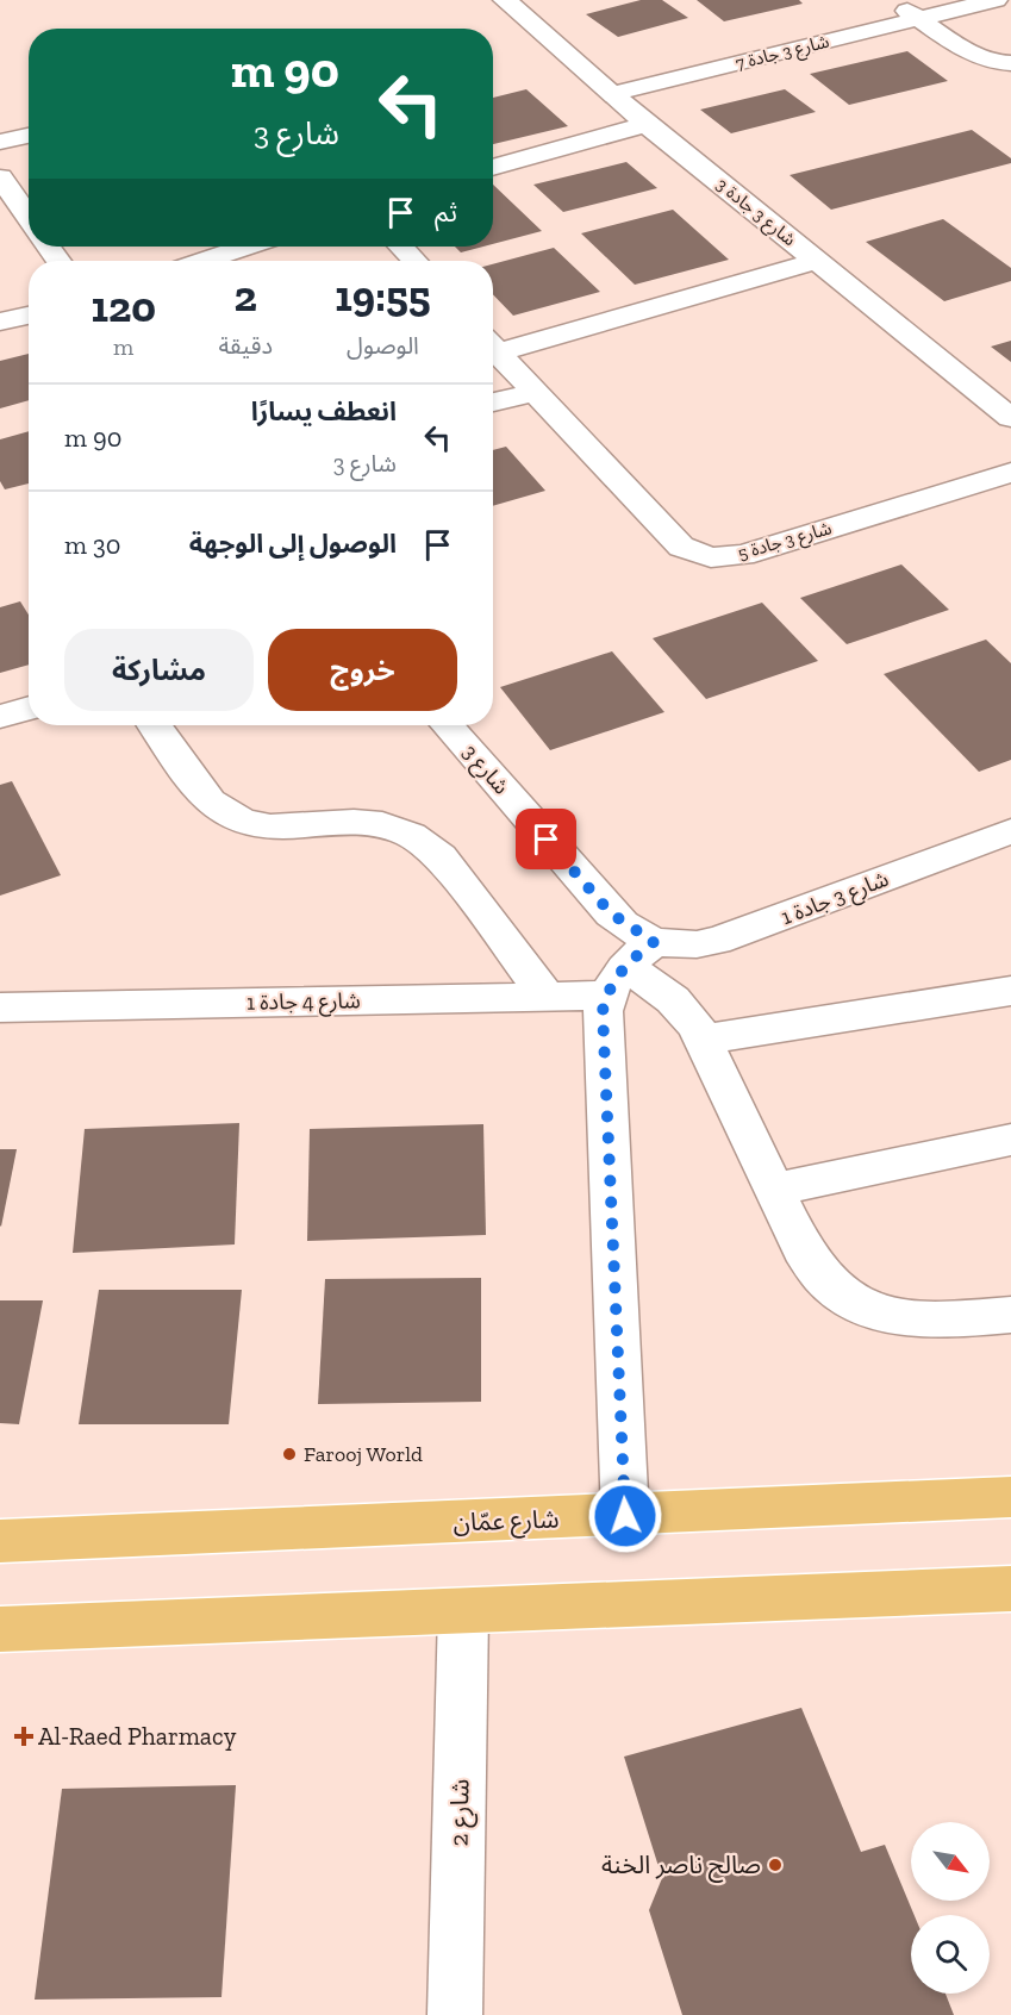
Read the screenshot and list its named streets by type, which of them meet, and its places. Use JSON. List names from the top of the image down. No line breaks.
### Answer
{"streets":{"main road":["شارع عمّان"],"street":["شارع 3 جادة 7","شارع 3 جادة 3","شارع 3 جادة 5","شارع 3","شارع 3 جادة 1","شارع 4 جادة 1","شارع 2"]},"crossings":[["شارع 3 جادة 7","شارع 3 جادة 3"],["شارع 3","شارع 3 جادة 1"],["شارع 3","شارع 4 جادة 1"],["شارع 3 جادة 1","شارع 4 جادة 1"]],"places":{"other":["Farooj World","صالح ناصر الخنة"],"health":["Al-Raed Pharmacy"]},"north":"bottom right","page":{"turn":["90 m","شارع 3"],"then":"ثم","eta":["19:55","الوصول","2","دقيقة","120","m"],"list":[{"name":"انعطف يسارًا","note":"شارع 3","value":"90 m"},{"name":"الوصول إلى الوجهة","value":"30 m"}],"buttons":["خروج","مشاركة"]}}
